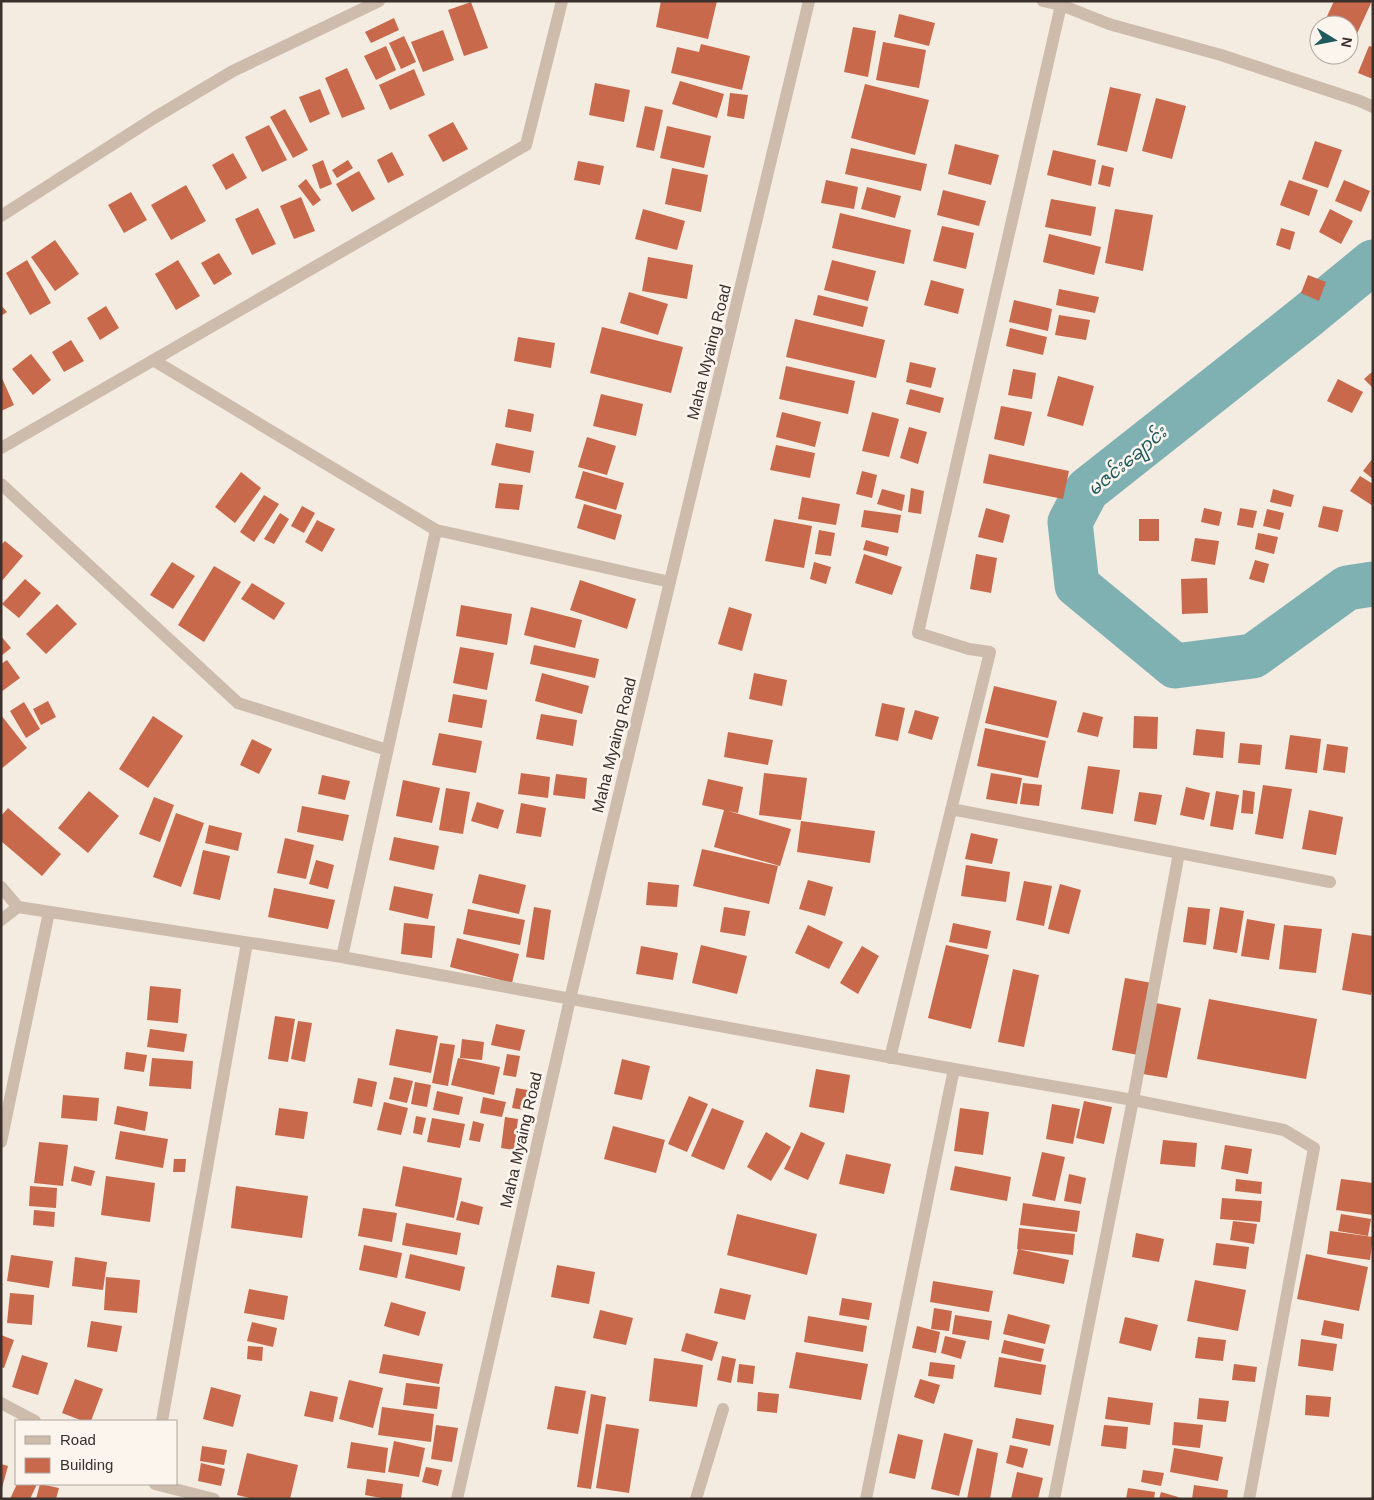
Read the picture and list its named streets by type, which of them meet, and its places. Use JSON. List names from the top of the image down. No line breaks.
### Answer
{"streets":{"street":["Maha Myaing Road"]},"water":["မဇင်းချောင်း"],"legend":["Road","Building"],"north":"right"}
